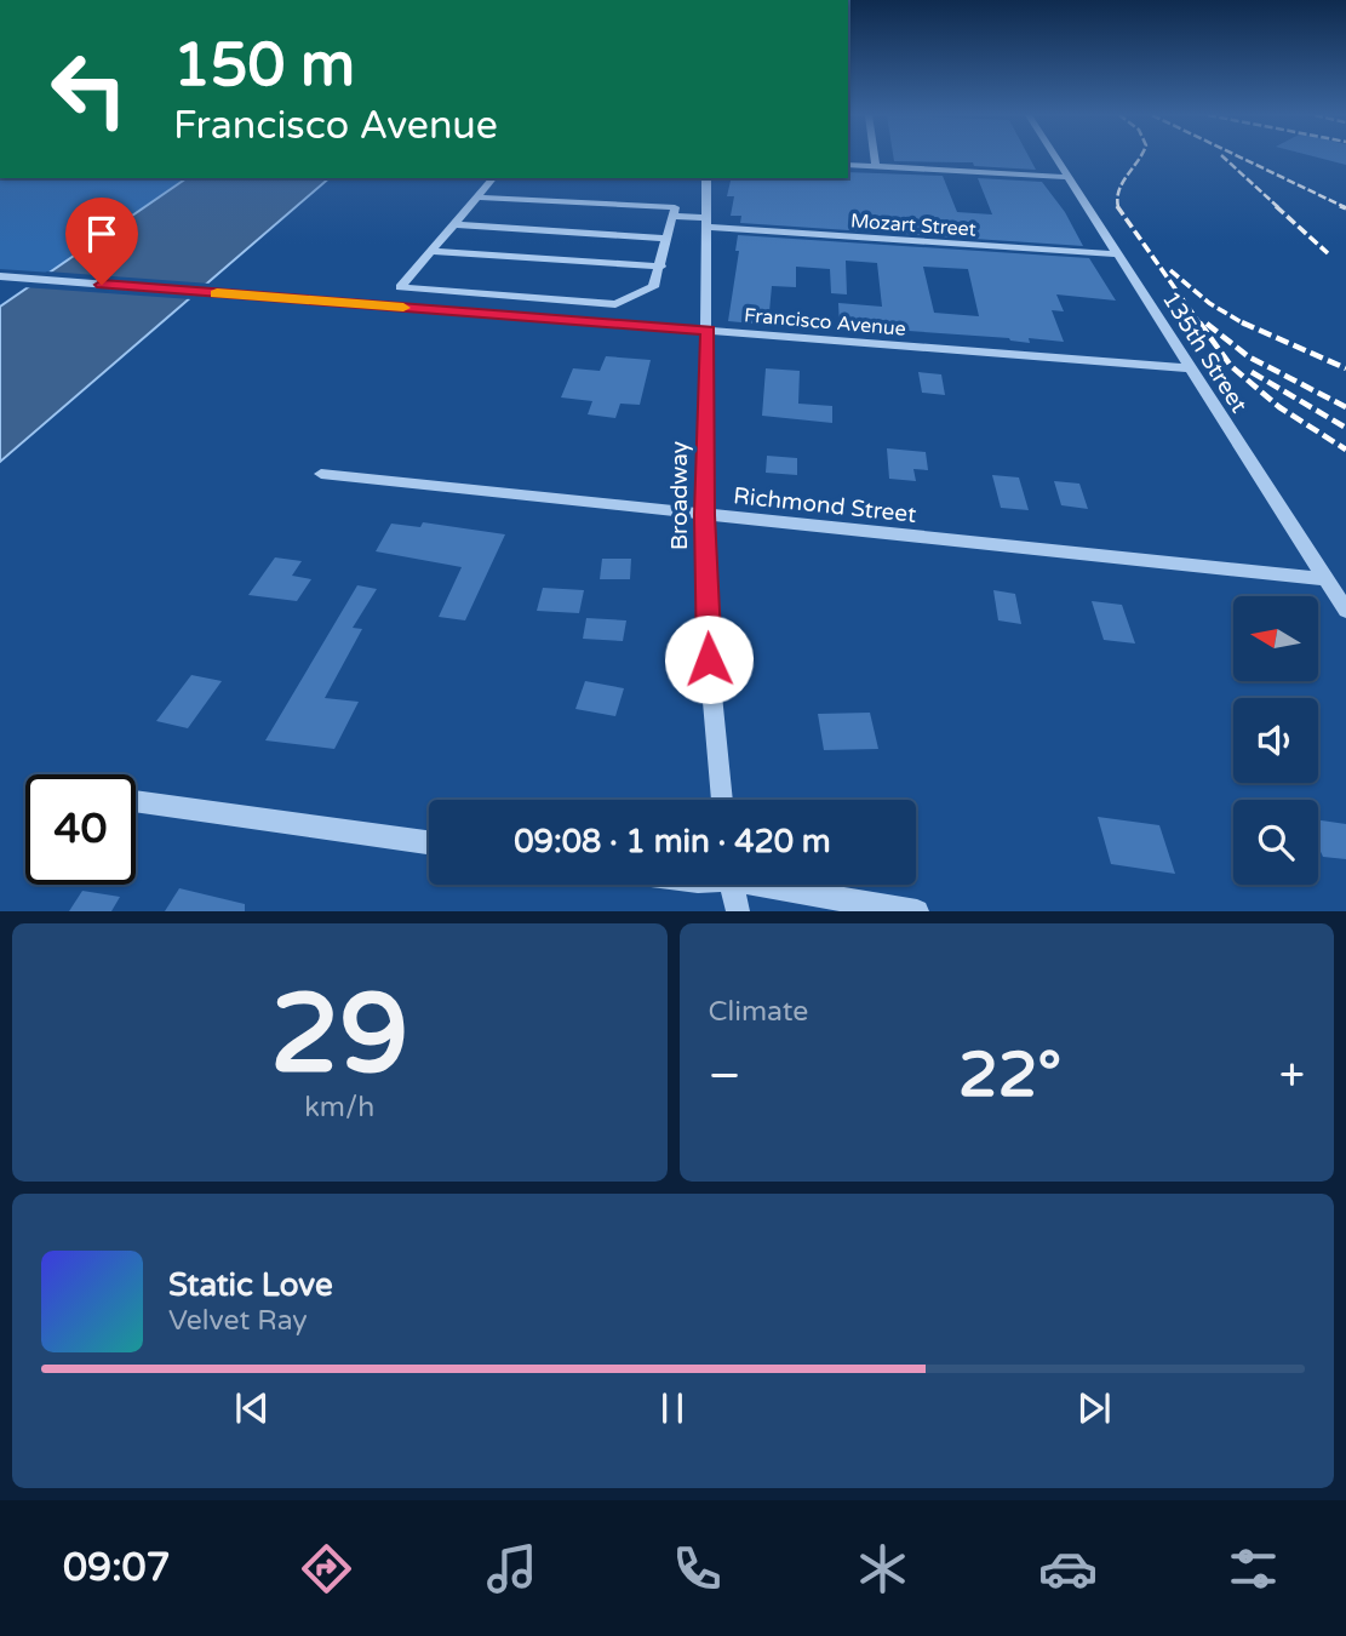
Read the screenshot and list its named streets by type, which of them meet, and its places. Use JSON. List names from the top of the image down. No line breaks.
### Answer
{"streets":{"street":["Mozart Street","Francisco Avenue","135th Street","Broadway","Richmond Street"]},"crossings":[["Mozart Street","135th Street"],["Mozart Street","Broadway"],["Francisco Avenue","135th Street"],["Francisco Avenue","Broadway"],["135th Street","Richmond Street"],["Broadway","Richmond Street"]],"north":"left","page":{"turn":["150 m","Francisco Avenue"],"limit":"40","trip":"09:08 · 1 min · 420 m","tile":[["29","km/h"],"Climate"],"heat":["−","22°","+"],"song":["Static Love","Velvet Ray"],"tabs":"09:07"}}
